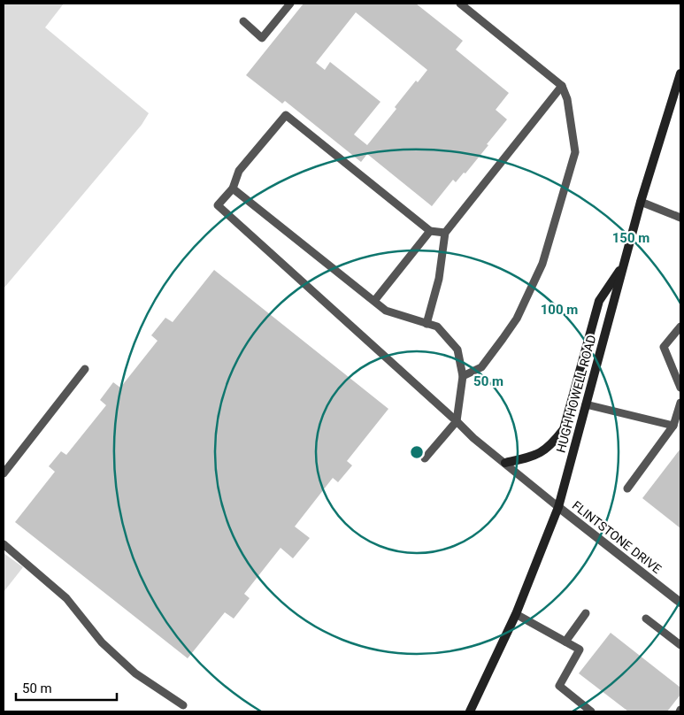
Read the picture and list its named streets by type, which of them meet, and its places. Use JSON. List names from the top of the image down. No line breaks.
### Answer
{"streets":{"main road":["HUGH HOWELL ROAD"],"street":["FLINTSTONE DRIVE"]},"crossings":[["HUGH HOWELL ROAD","FLINTSTONE DRIVE"]],"scale_bar":"50 m","rings":["150 m","100 m","50 m"]}
